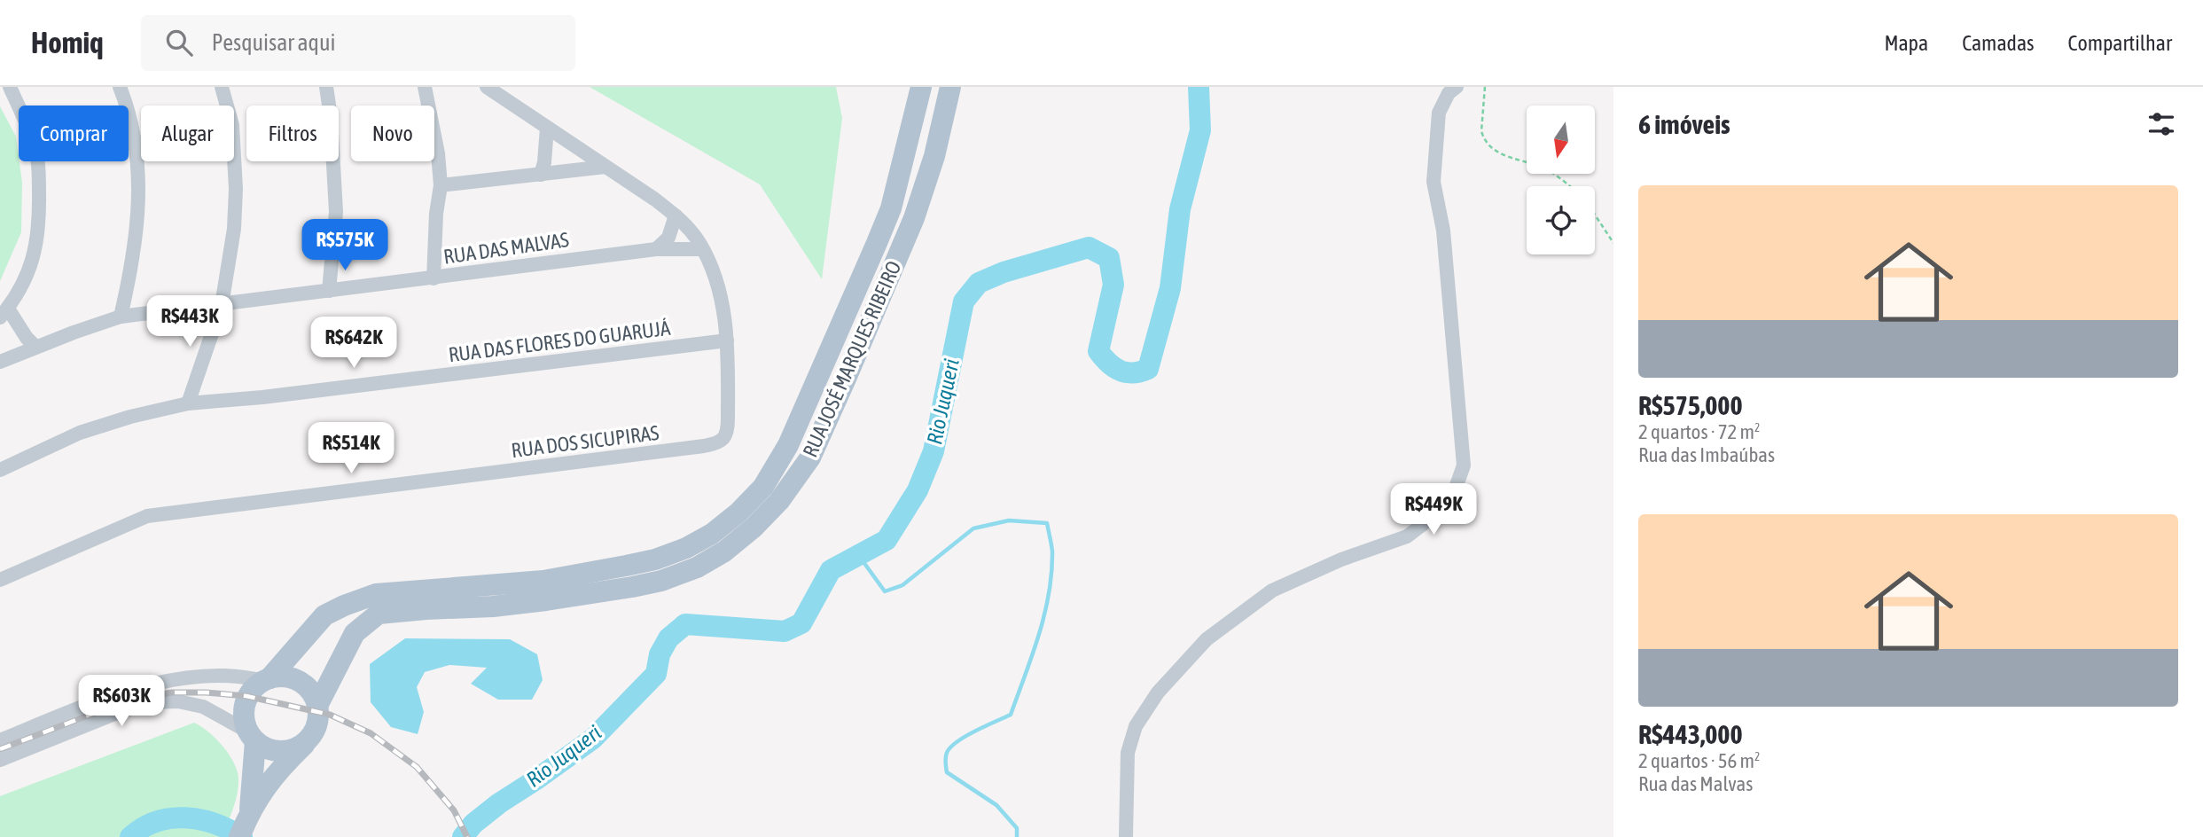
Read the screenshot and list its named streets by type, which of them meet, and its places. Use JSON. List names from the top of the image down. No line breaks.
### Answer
{"streets":{"main road":["RUA JOSÉ MARQUES RIBEIRO"],"street":["RUA DAS MALVAS","RUA DAS FLORES DO GUARUJÁ","RUA DOS SICUPIRAS"]},"crossings":[["RUA DAS MALVAS","RUA DOS SICUPIRAS"],["RUA DAS FLORES DO GUARUJÁ","RUA DOS SICUPIRAS"]],"water":["Rio Juqueri"],"north":"bottom","page":{"header":"Homiq","search":"Pesquisar aqui","nav":["Mapa","Camadas","Compartilhar"],"heading":"6 imóveis","chip":["Comprar","Alugar","Filtros","Novo"],"list":[{"name":"R$575,000","note":"2 quartos · 72 m² · Rua das Imbaúbas"},{"name":"R$443,000","note":"2 quartos · 56 m² · Rua das Malvas"}],"price":["R$575K","R$443K","R$642K","R$514K","R$449K","R$603K"]}}
